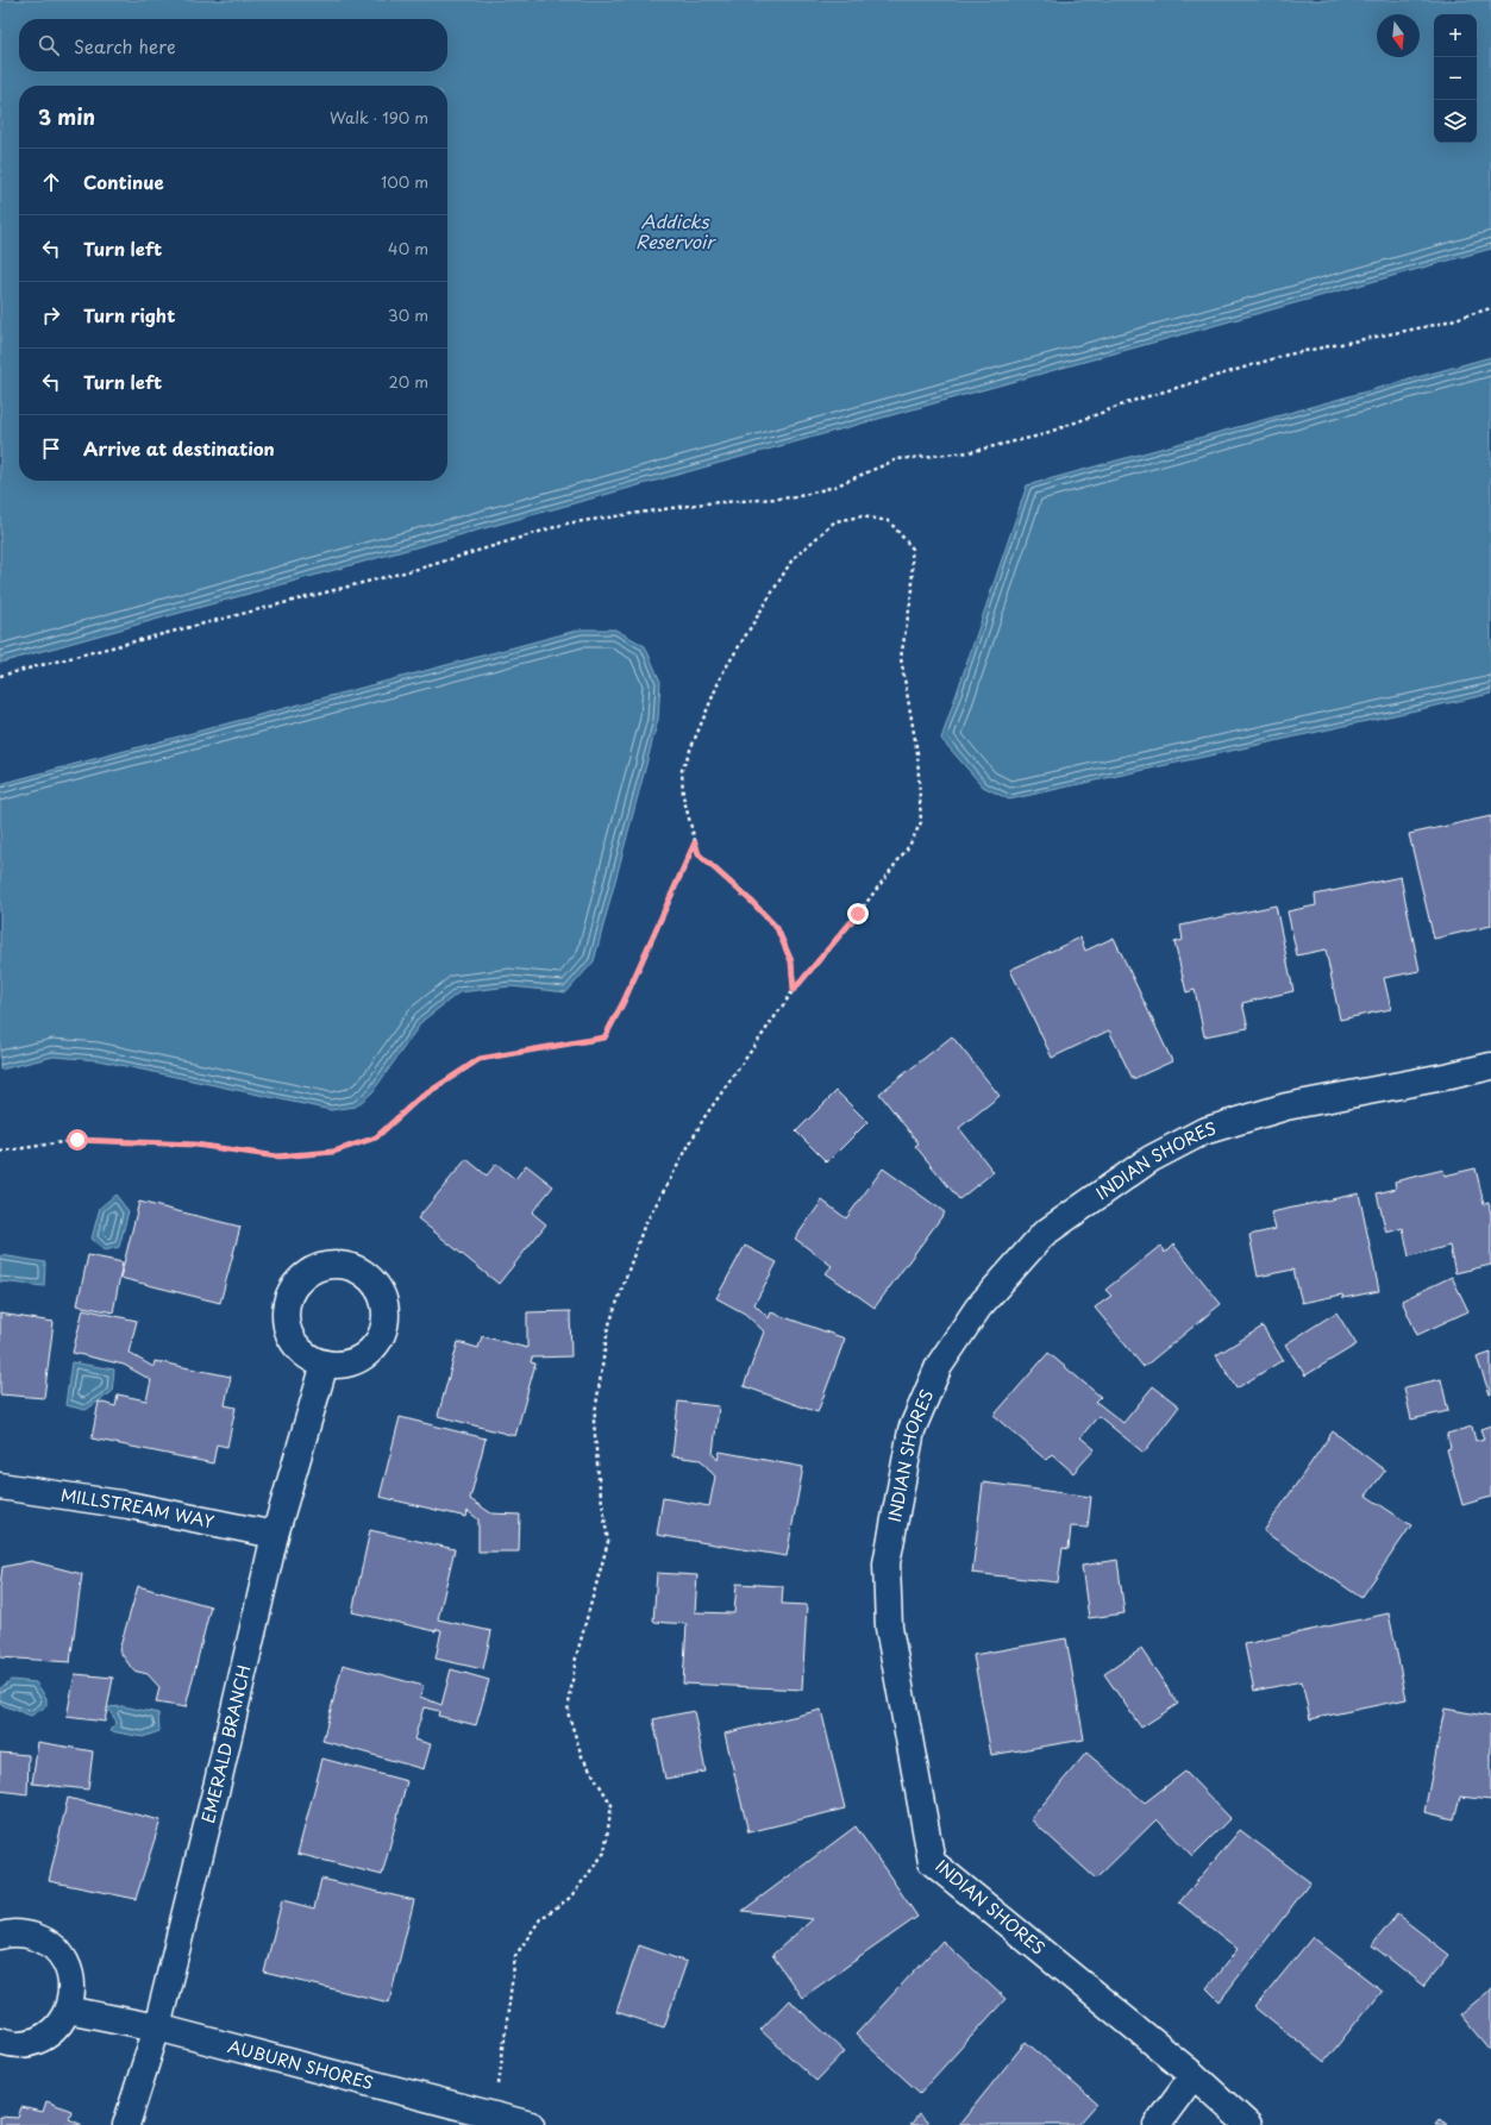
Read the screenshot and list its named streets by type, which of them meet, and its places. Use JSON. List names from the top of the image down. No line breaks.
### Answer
{"streets":{"street":["INDIAN SHORES","MILLSTREAM WAY","EMERALD BRANCH","AUBURN SHORES"]},"crossings":[["MILLSTREAM WAY","EMERALD BRANCH"],["EMERALD BRANCH","AUBURN SHORES"]],"water":["Addicks Reservoir"],"north":"bottom","page":{"map_buttons":["+","−"],"search":"Search here","heading":["3 min","Walk · 190 m"],"list":[["Continue","100 m"],["Turn left","40 m"],["Turn right","30 m"],["Turn left","20 m"],"Arrive at destination"]}}
